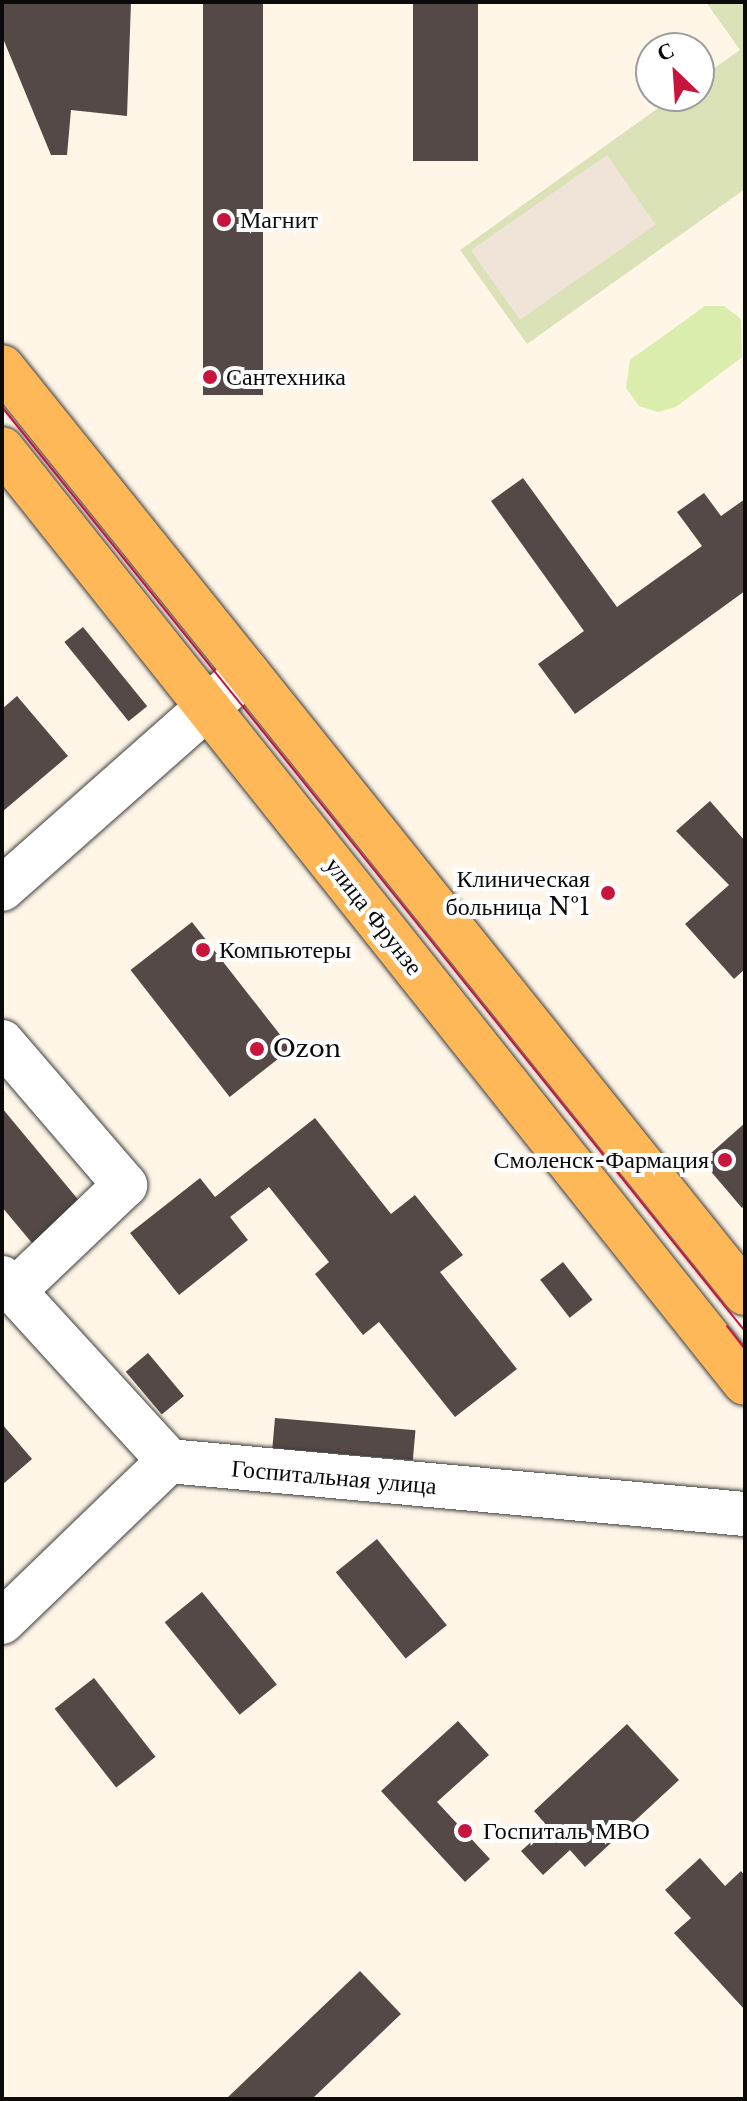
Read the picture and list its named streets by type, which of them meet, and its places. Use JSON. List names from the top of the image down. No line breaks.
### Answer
{"streets":{"main road":["улица Фрунзе"],"street":["Госпитальная улица"]},"places":["Магнит","Сантехника","Клиническая больница №1","Компьютеры","Ozon","Смоленск-Фармация","Госпиталь МВО"],"north":"top left"}
